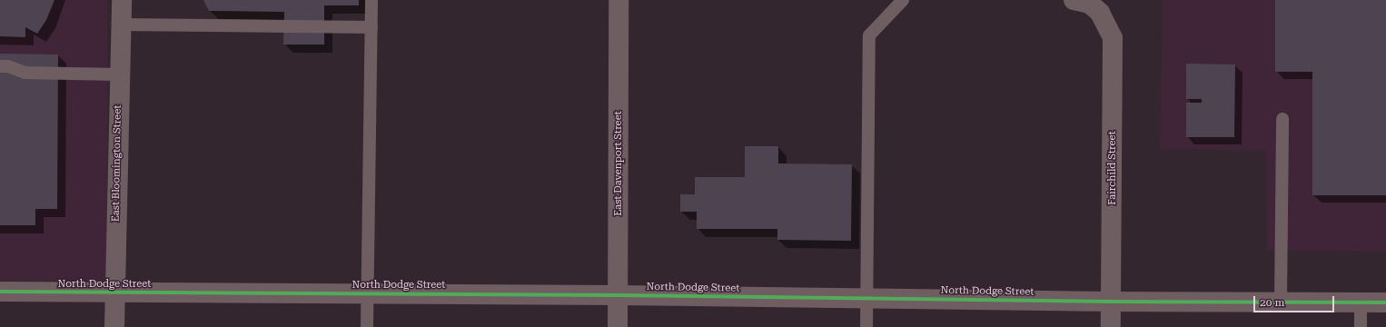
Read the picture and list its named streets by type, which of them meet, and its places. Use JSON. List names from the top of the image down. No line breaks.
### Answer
{"streets":{"main road":["North Dodge Street"],"street":["East Bloomington Street","East Davenport Street","Fairchild Street"]},"crossings":[["East Bloomington Street","North Dodge Street"],["East Davenport Street","North Dodge Street"],["Fairchild Street","North Dodge Street"]],"scale_bar":"20 m"}
